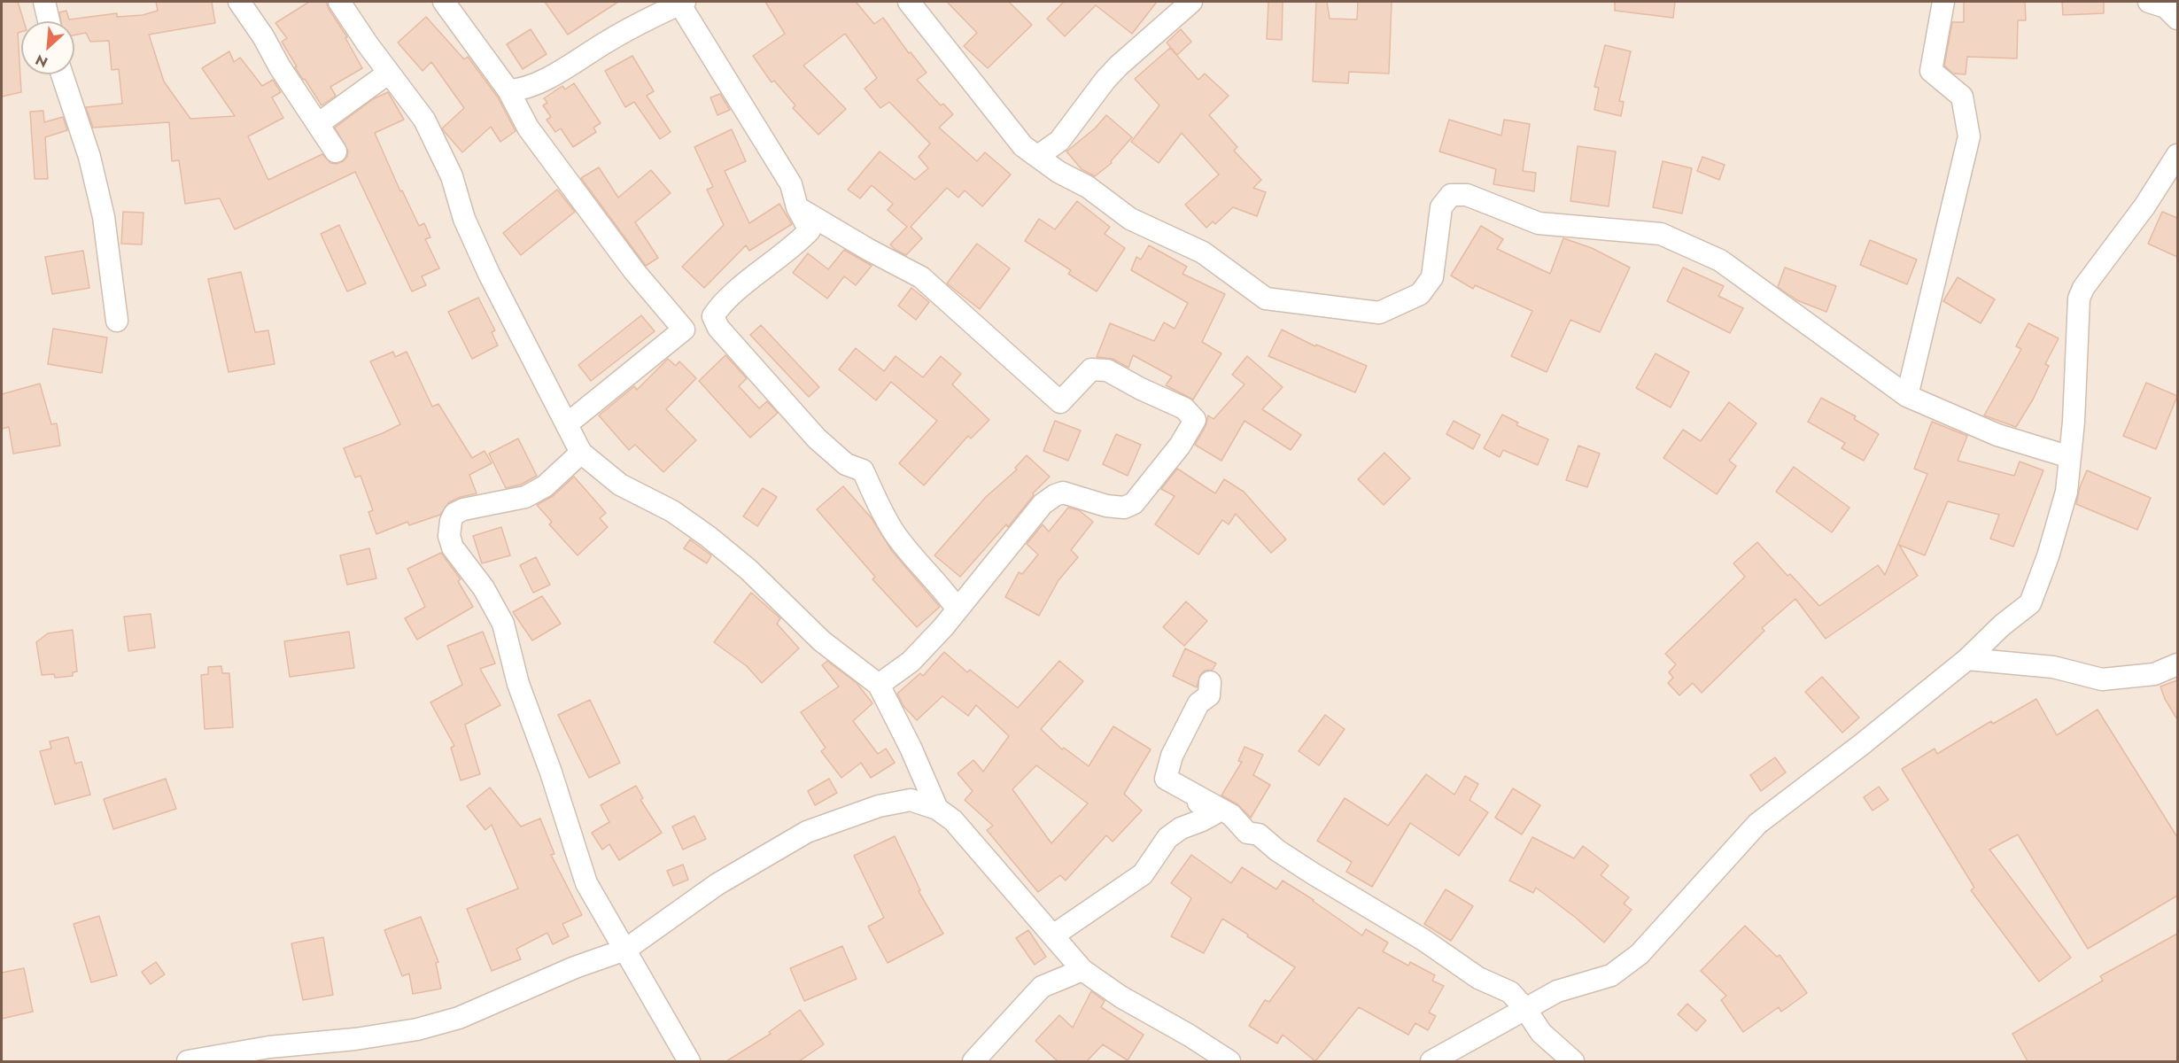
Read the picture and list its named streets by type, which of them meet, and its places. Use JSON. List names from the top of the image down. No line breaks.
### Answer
{"north":"bottom left"}
